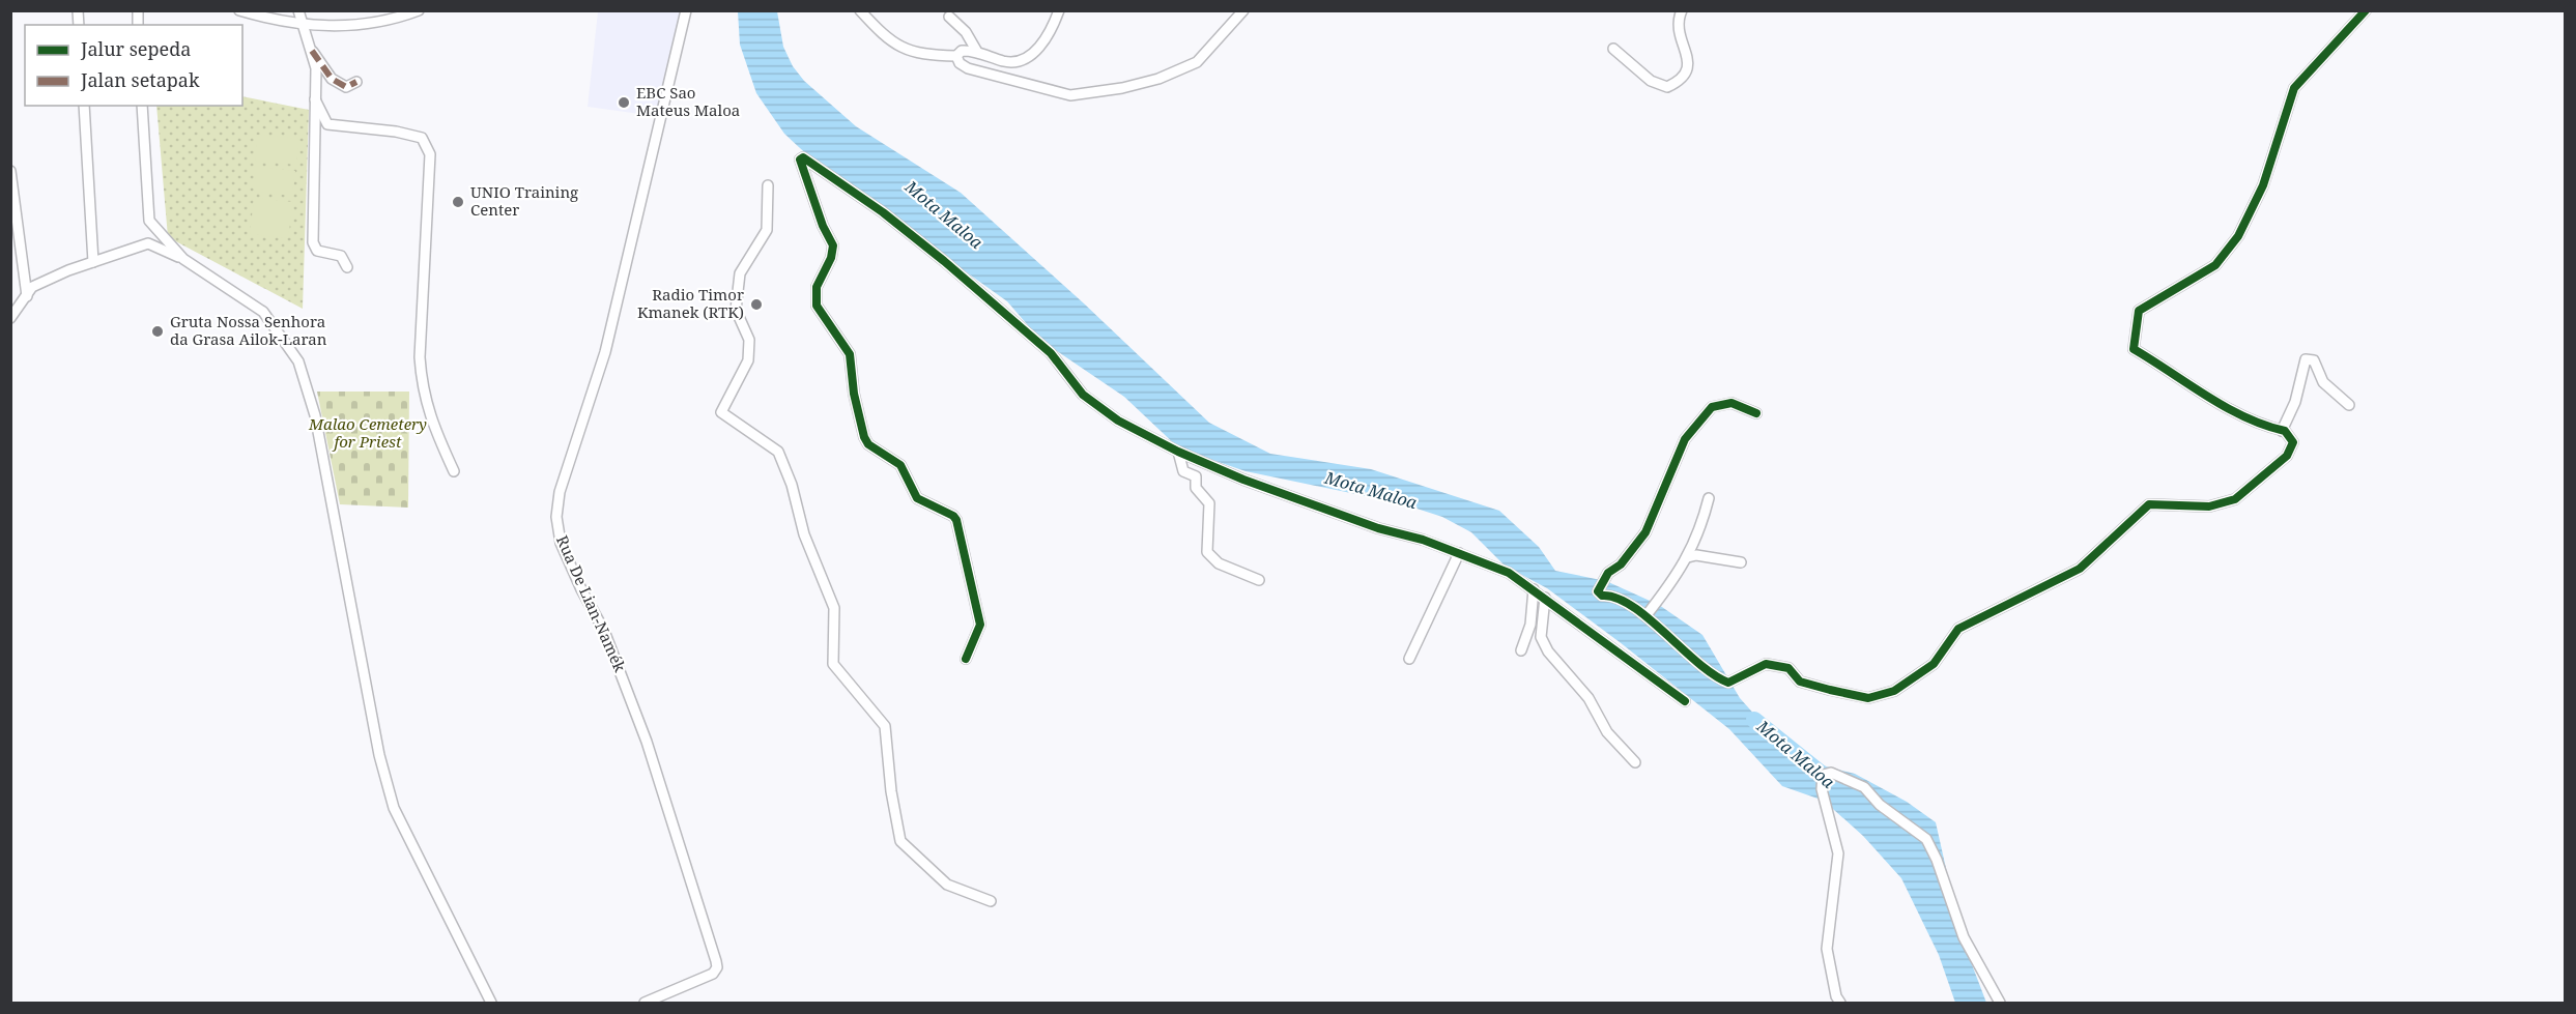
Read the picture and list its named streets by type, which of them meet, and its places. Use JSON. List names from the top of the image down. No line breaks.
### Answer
{"streets":{"street":["Rua De Lian-Namék"]},"water":["Mota Maloa"],"parks":["Malao Cemetery for Priest"],"places":["EBC Sao Mateus Maloa","UNIO Training Center","Radio Timor Kmanek (RTK)","Gruta Nossa Senhora da Grasa Ailok-Laran"],"legend":["Jalur sepeda","Jalan setapak"]}
